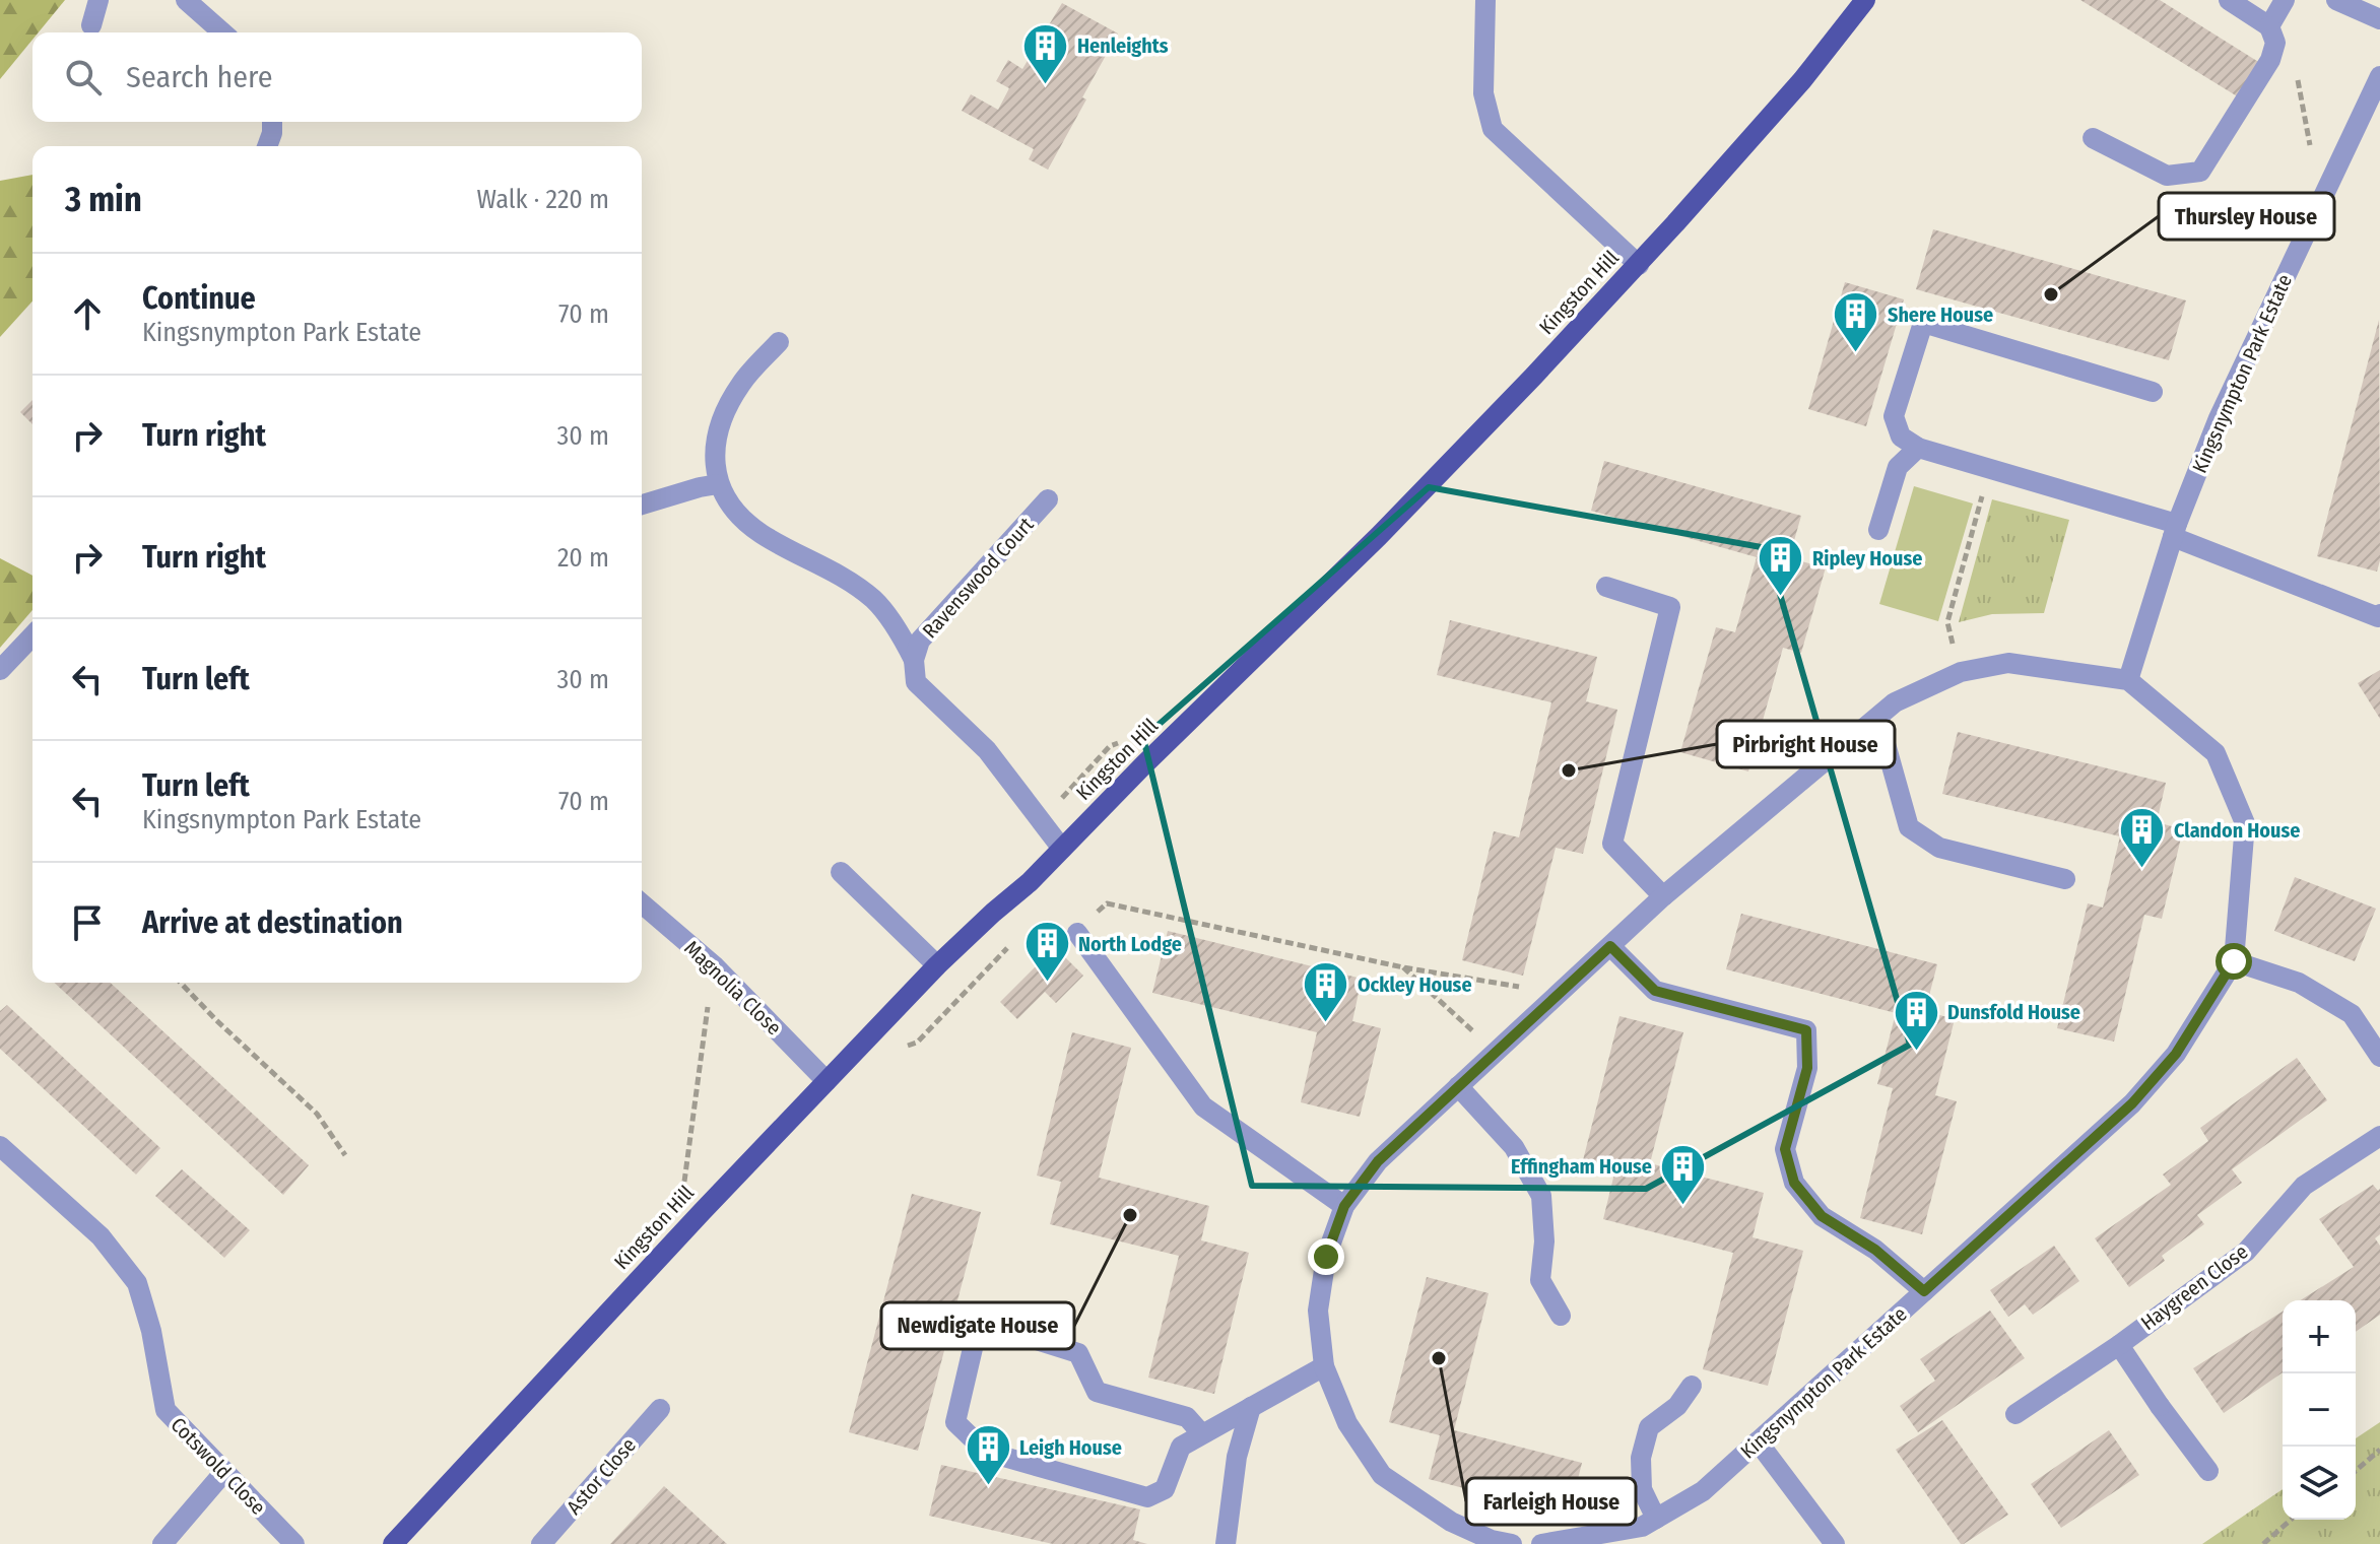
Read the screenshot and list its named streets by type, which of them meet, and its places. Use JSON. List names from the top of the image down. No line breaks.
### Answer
{"streets":{"main road":["Kingston Hill"],"street":["Kingsnympton Park Estate","Ravenswood Court","Magnolia Close","Haygreen Close","Cotswold Close","Astor Close"]},"crossings":[["Kingston Hill","Ravenswood Court"],["Kingston Hill","Magnolia Close"]],"places":{"building":["Henleights","Shere House","Ripley House","Clandon House","North Lodge","Ockley House","Dunsfold House","Effingham House","Leigh House"],"other":["Thursley House","Pirbright House","Newdigate House","Farleigh House"]},"page":{"search":"Search here","heading":["3 min","Walk · 220 m"],"list":[["Continue","Kingsnympton Park Estate","70 m"],["Turn right","30 m"],["Turn right","20 m"],["Turn left","30 m"],["Turn left","Kingsnympton Park Estate","70 m"],"Arrive at destination"],"map_buttons":["+","−"]}}
